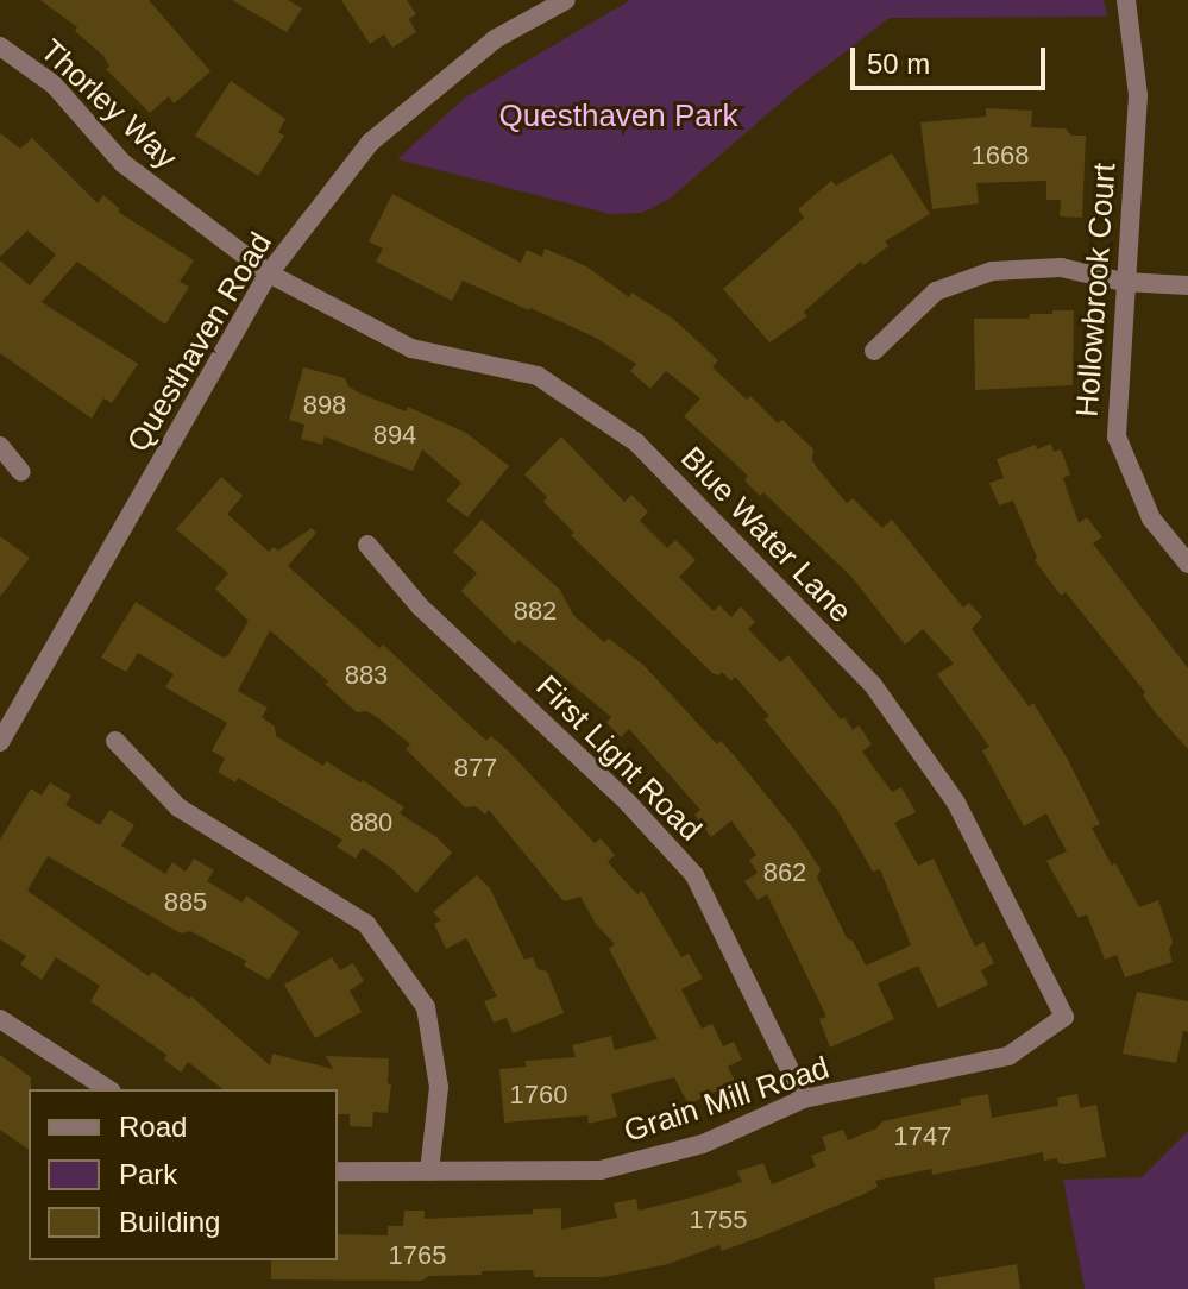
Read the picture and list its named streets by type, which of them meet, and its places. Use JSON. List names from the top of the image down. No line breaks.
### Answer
{"streets":{"street":["Thorley Way","Hollowbrook Court","Questhaven Road","Blue Water Lane","First Light Road","Grain Mill Road"]},"crossings":[["Thorley Way","Questhaven Road"],["Thorley Way","Blue Water Lane"],["Questhaven Road","Blue Water Lane"],["Blue Water Lane","Grain Mill Road"],["First Light Road","Grain Mill Road"]],"parks":["Questhaven Park"],"house_numbers":["1668","898","894","882","883","877","880","862","885","1760","1747","1755","1765"],"legend":["Road","Park","Building"],"scale_bar":"50 m"}
